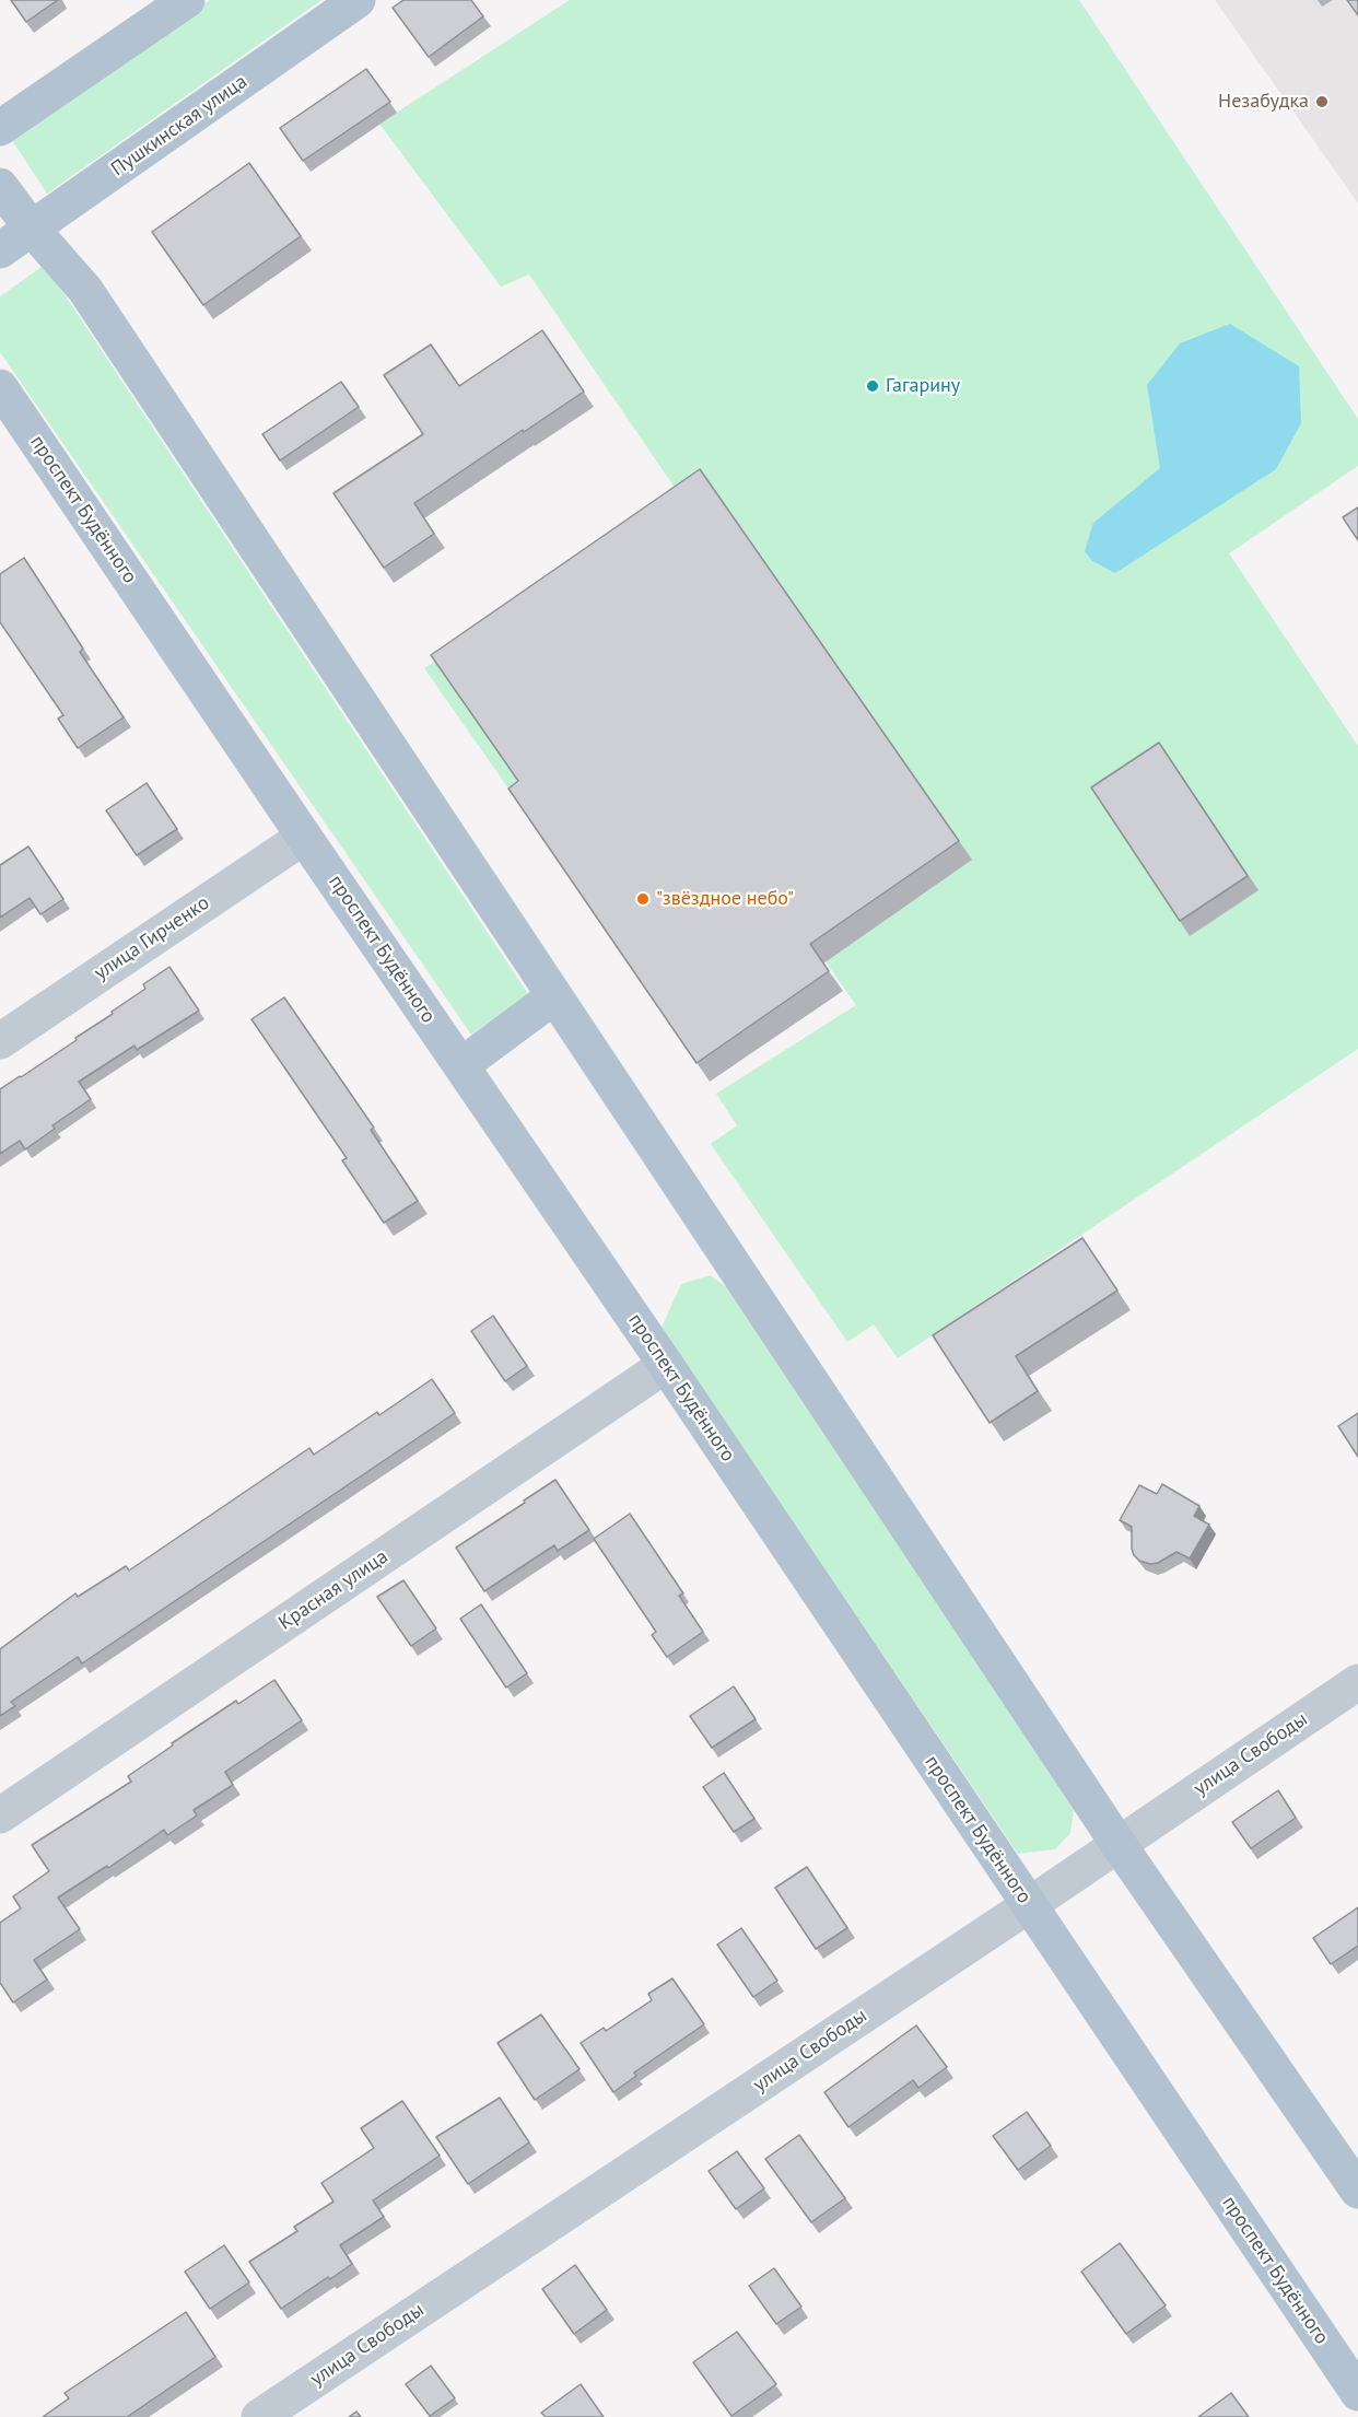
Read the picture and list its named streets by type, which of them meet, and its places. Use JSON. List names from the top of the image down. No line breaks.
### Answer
{"streets":{"main road":["Пушкинская улица","проспект Будённого"],"street":["улица Гирченко","Красная улица","улица Свободы"]},"crossings":[["проспект Будённого","улица Гирченко"],["проспект Будённого","Красная улица"],["проспект Будённого","улица Свободы"]],"places":["Незабудка","Гагарину","\"звёздное небо\""]}
